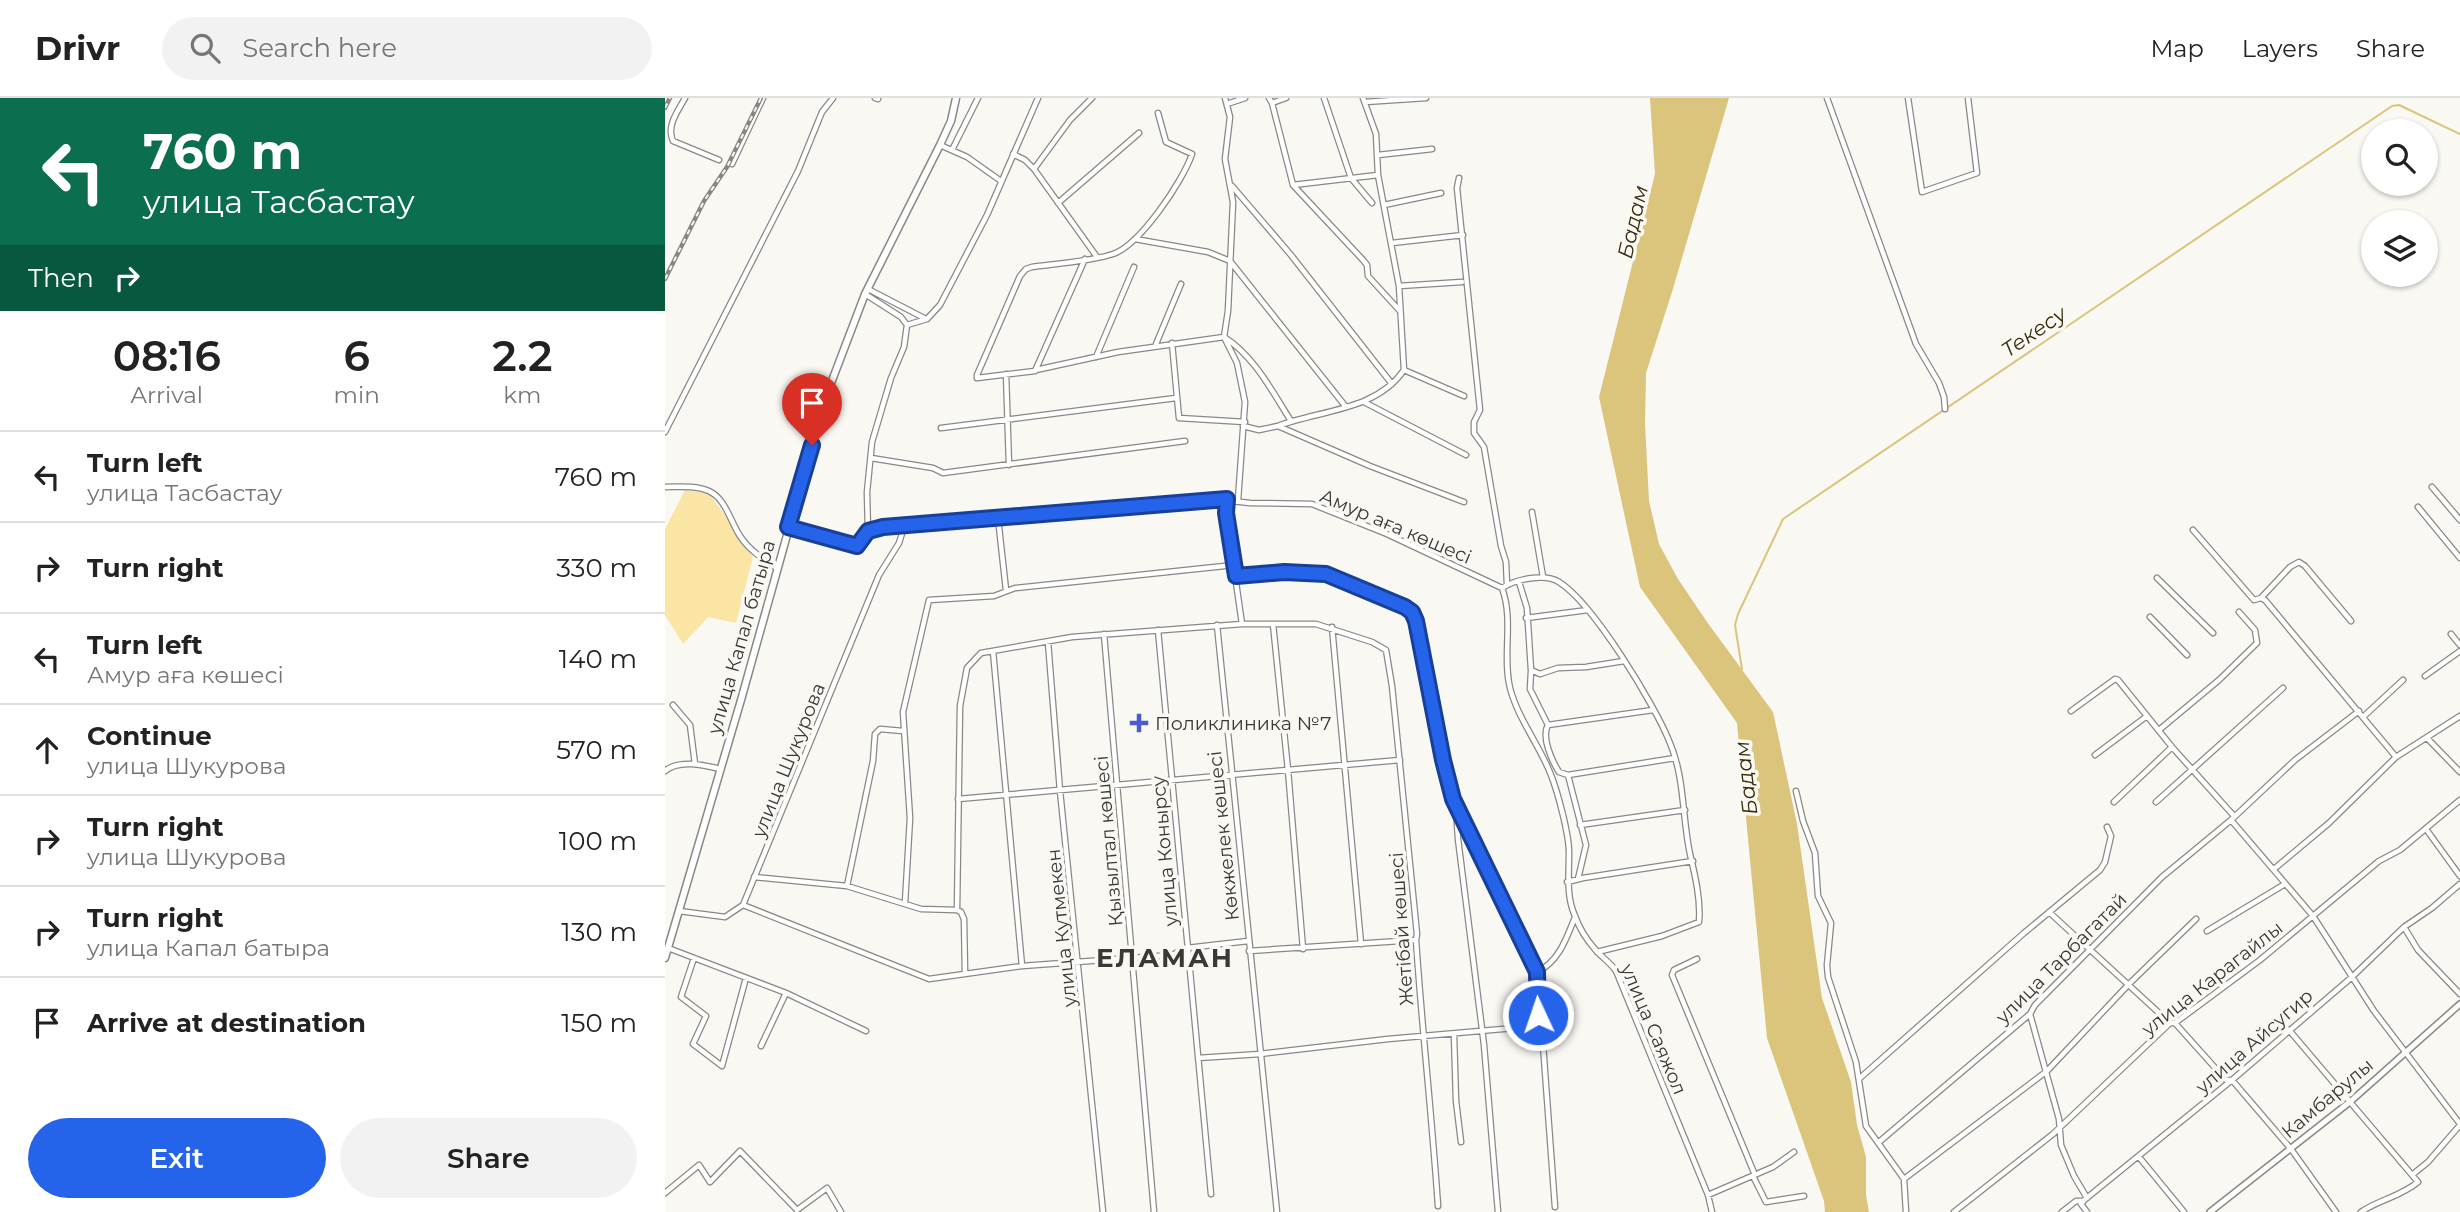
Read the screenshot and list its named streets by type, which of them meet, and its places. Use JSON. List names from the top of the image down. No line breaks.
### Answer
{"streets":{"main road":["улица Капал батыра"],"street":["Амур аға көшесі","улица Шукурова","Көкжелек көшесі","Қызылтал көшесі","улица Конырсу","улица Кутмекен","Жетібай көшесі","улица Тарбагатай","улица Карагайлы","улица Саяжол","улица Айсугир","Камбарулы"]},"crossings":[["Амур аға көшесі","улица Шукурова"],["Амур аға көшесі","улица Саяжол"]],"districts":["ЕЛАМАН"],"water":["Бадам","Текесу"],"places":{"health":["Поликлиника №7"]},"page":{"header":"Drivr","search":"Search here","nav":["Map","Layers","Share"],"turn":["760 m","улица Тасбастау"],"then":"Then","eta":["08:16","Arrival","6","min","2.2","km"],"list":[{"name":"Turn left","note":"улица Тасбастау","value":"760 m"},{"name":"Turn right","value":"330 m"},{"name":"Turn left","note":"Амур аға көшесі","value":"140 m"},{"name":"Continue","note":"улица Шукурова","value":"570 m"},{"name":"Turn right","note":"улица Шукурова","value":"100 m"},{"name":"Turn right","note":"улица Капал батыра","value":"130 m"},{"name":"Arrive at destination","value":"150 m"}],"buttons":["Exit","Share"]}}
